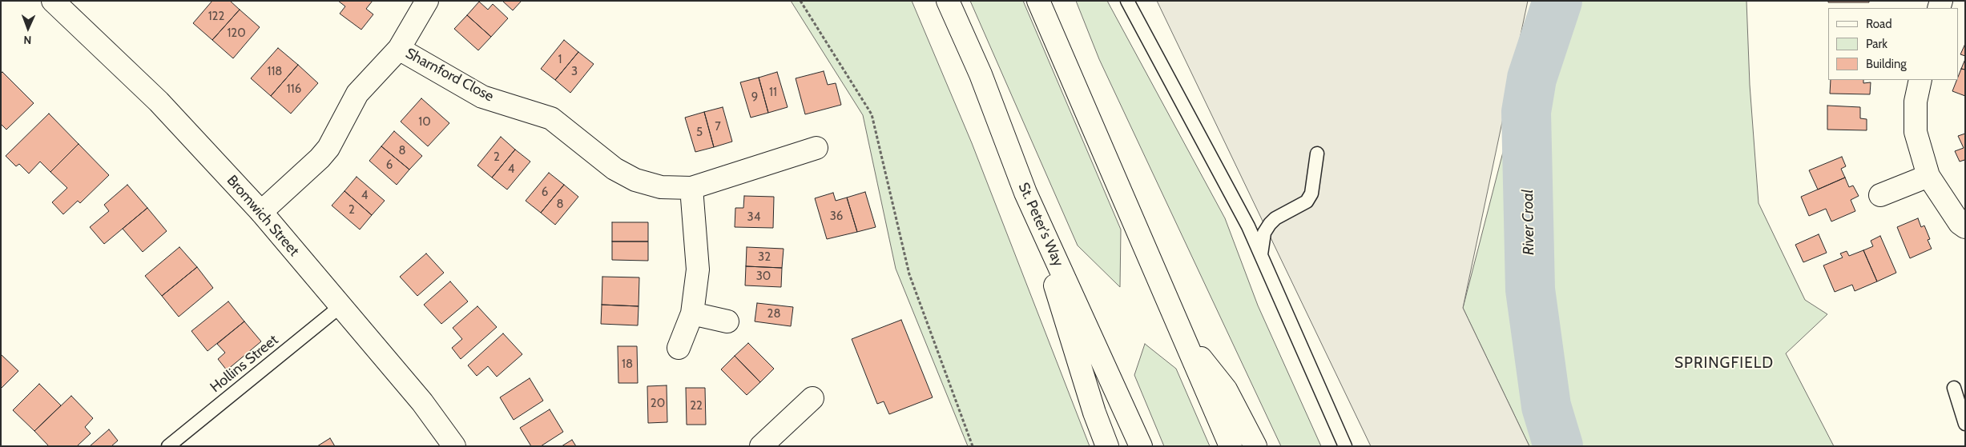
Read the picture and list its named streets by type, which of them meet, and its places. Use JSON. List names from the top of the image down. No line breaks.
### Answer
{"streets":{"main road":["Sharnford Close","Bromwich Street","St. Peter's Way"],"lane":["Hollins Street"]},"crossings":[["Bromwich Street","Hollins Street"]],"districts":["SPRINGFIELD"],"water":["River Croal"],"house_numbers":["122","120","1","118","3","116","11","9","10","7","5","8","2","6","4","6","4","8","2","36","34","32","30","28","18","20","22"],"legend":["Road","Park","Building"],"north":"bottom"}
